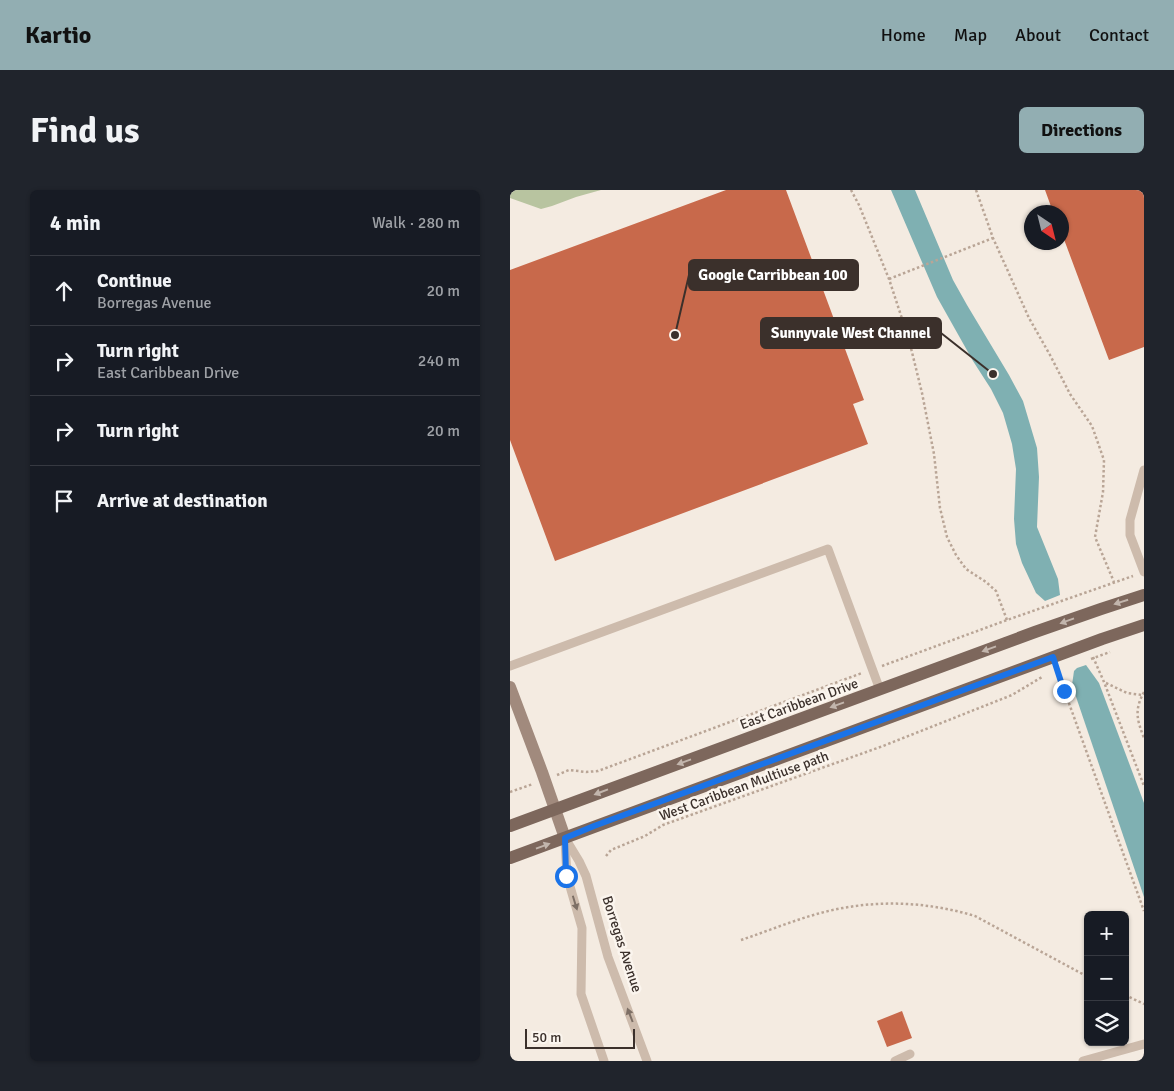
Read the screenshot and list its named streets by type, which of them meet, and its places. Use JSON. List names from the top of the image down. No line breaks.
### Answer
{"streets":{"main road":["East Caribbean Drive"],"street":["Borregas Avenue"],"path":["West Caribbean Multiuse path"]},"crossings":[["East Caribbean Drive","Borregas Avenue"]],"places":["Google Carribbean 100","Sunnyvale West Channel"],"scale_bar":"50 m","north":"bottom right","page":{"header":"Kartio","nav":["Home","Map","About","Contact"],"buttons":"Directions","title":"Find us","heading":["4 min","Walk · 280 m"],"list":[["Continue","Borregas Avenue","20 m"],["Turn right","East Caribbean Drive","240 m"],["Turn right","20 m"],"Arrive at destination"],"map_buttons":["+","−"],"scale":"50 m"}}
